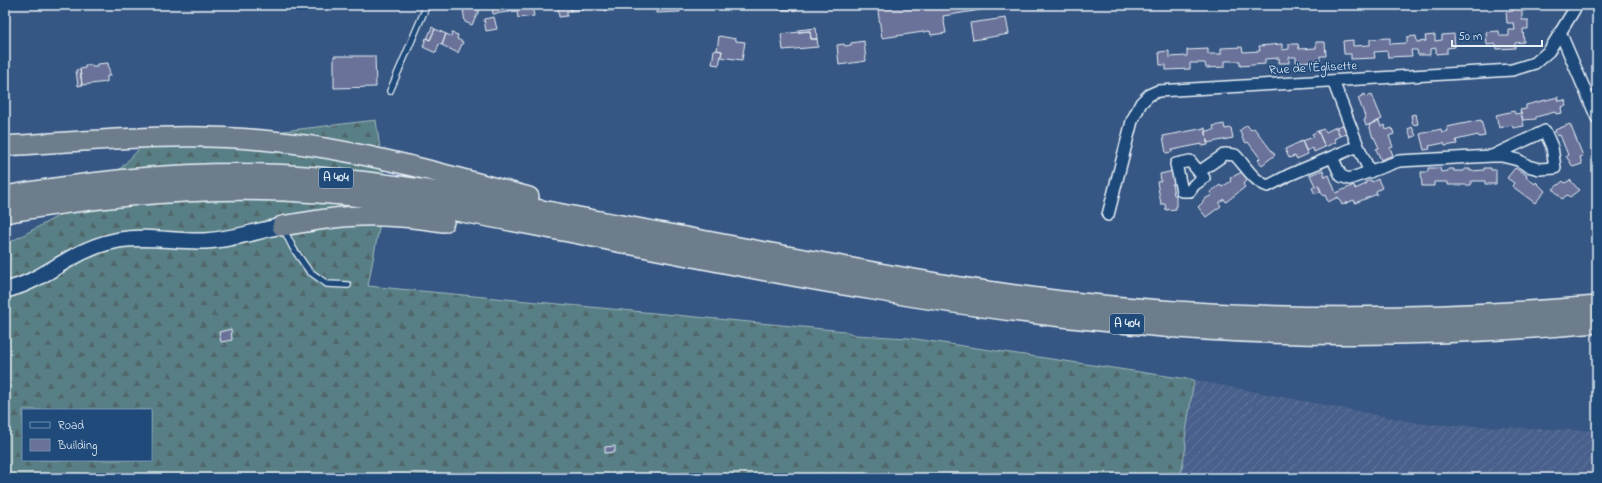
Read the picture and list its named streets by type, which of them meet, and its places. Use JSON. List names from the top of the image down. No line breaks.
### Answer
{"streets":{"highway":["A 404"],"street":["Rue de l'Églisette"]},"legend":["Road","Building"],"scale_bar":"50 m"}
